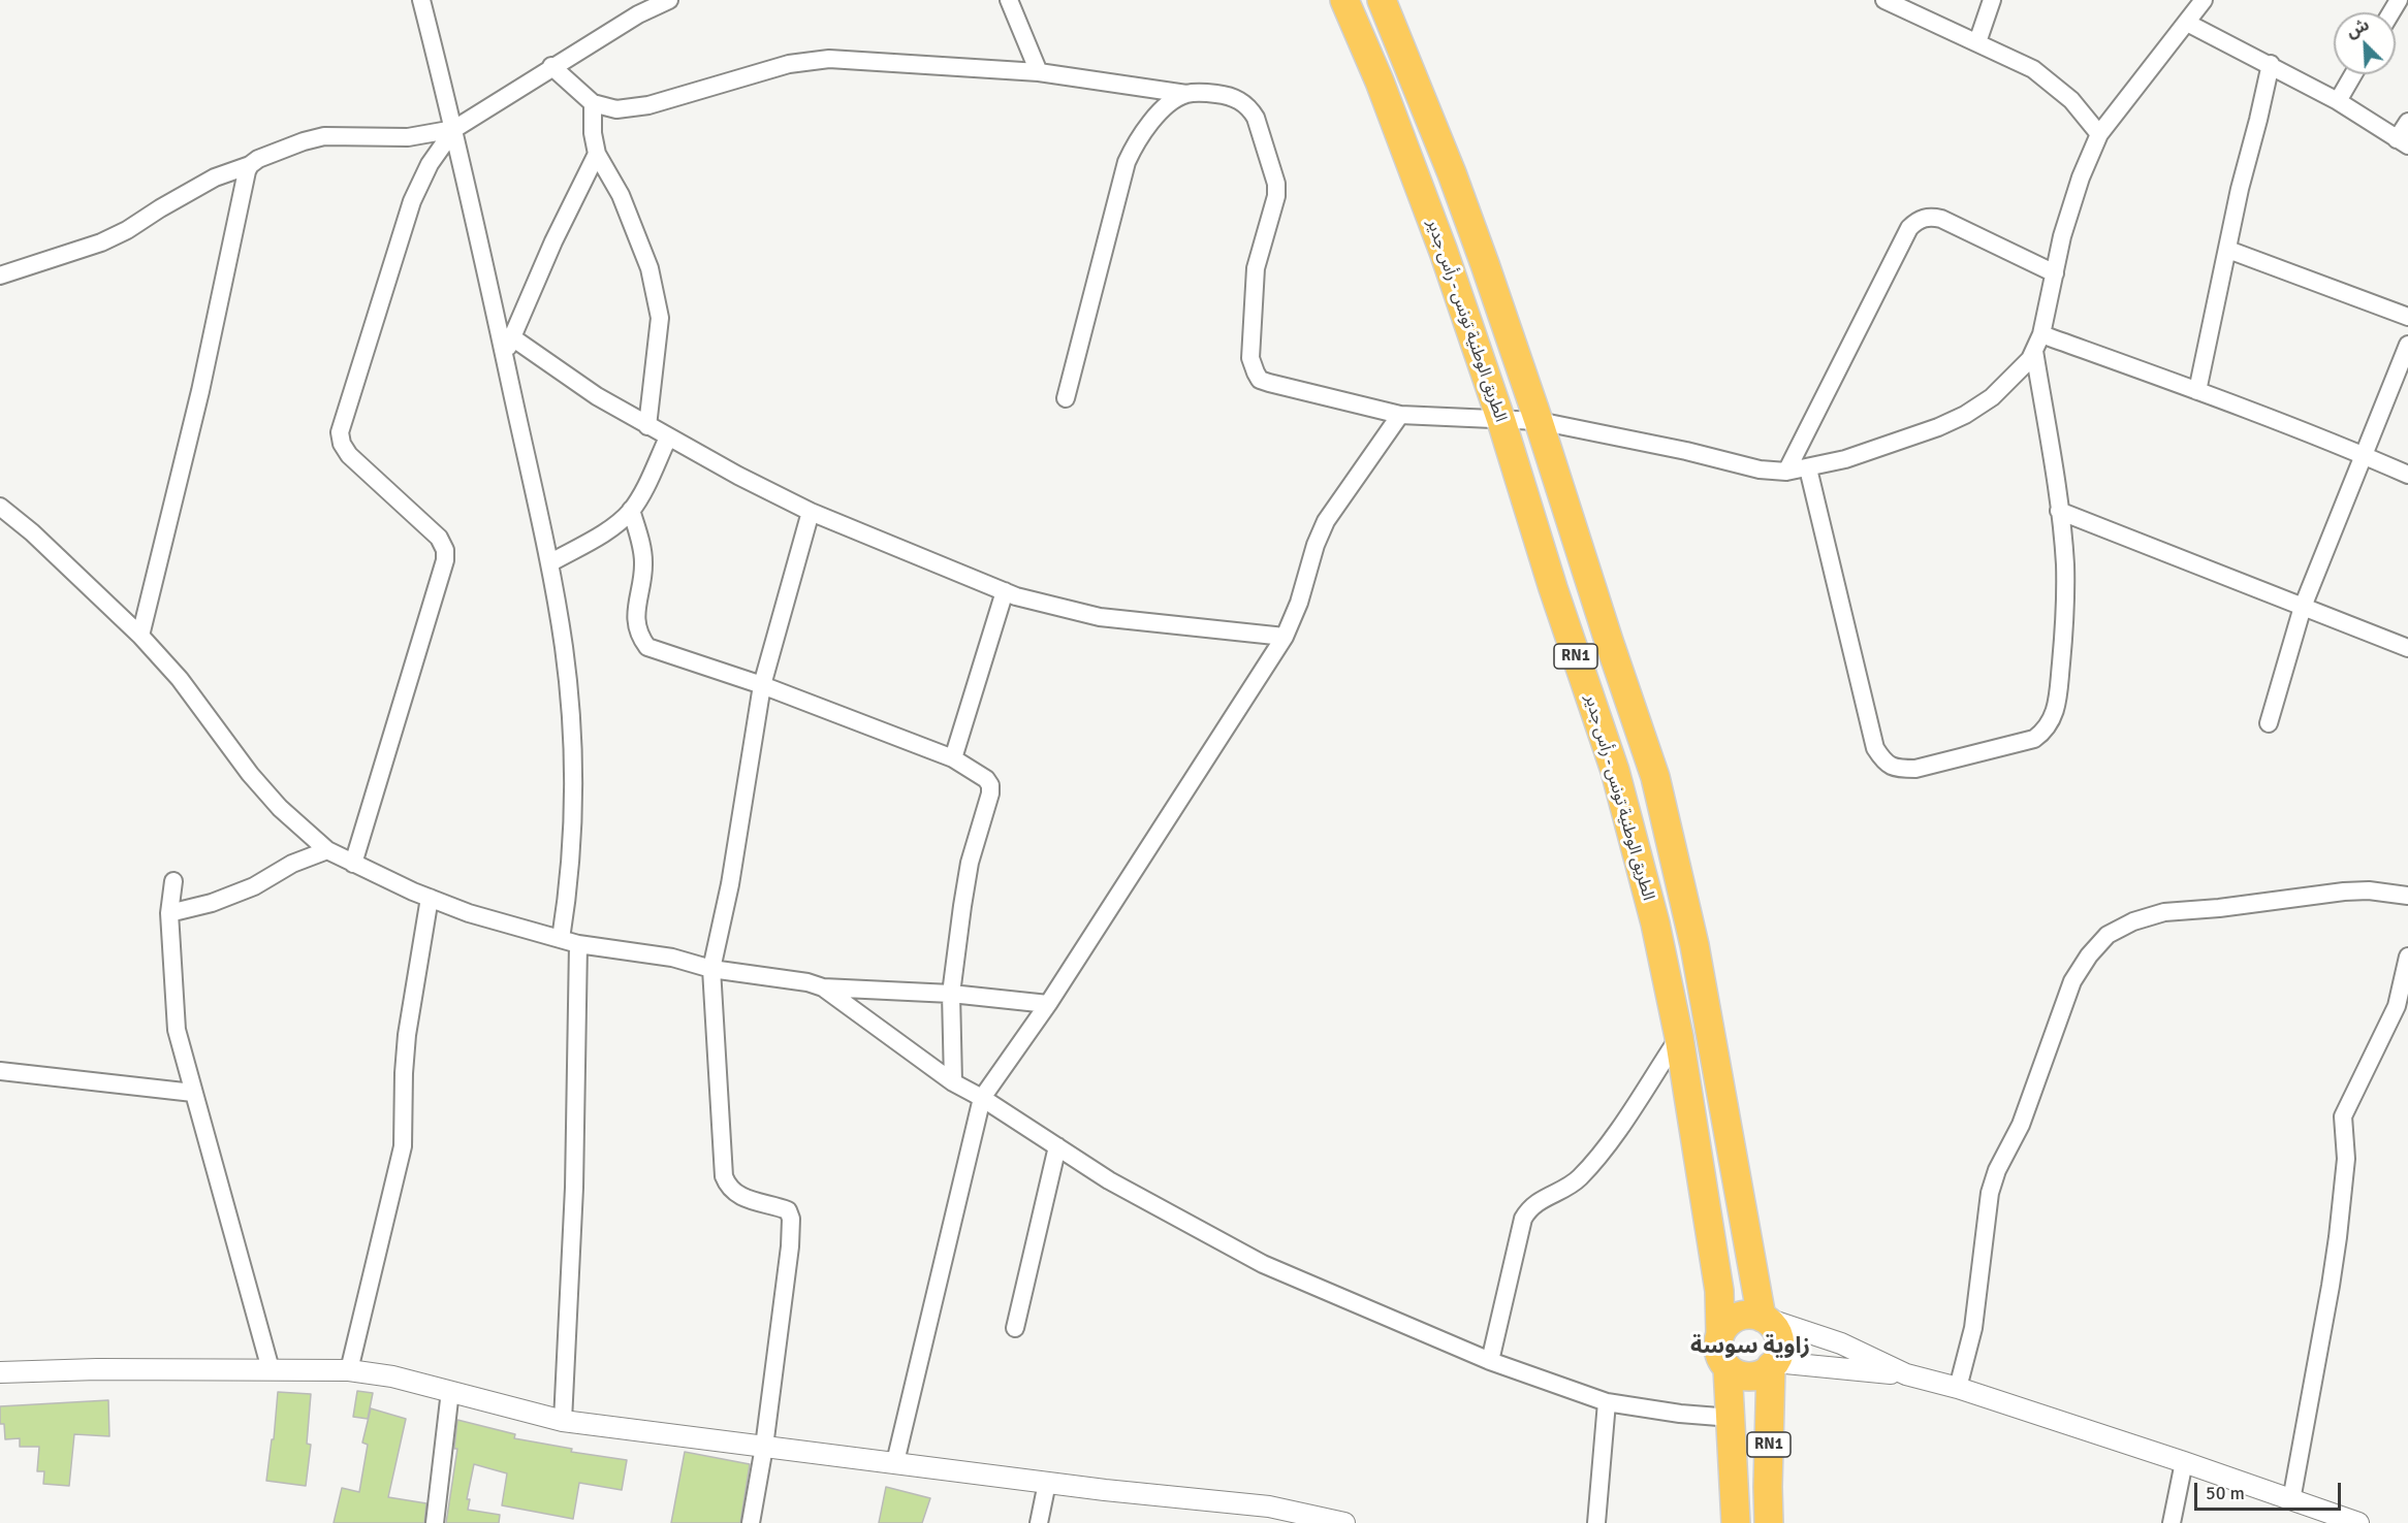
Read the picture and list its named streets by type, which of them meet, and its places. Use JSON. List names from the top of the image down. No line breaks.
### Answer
{"streets":{"highway":["الطريق الوطنية تونس - رأس جدير","RN1"]},"crossings":[["الطريق الوطنية تونس - رأس جدير","RN1"]],"districts":["زاوية سوسة"],"scale_bar":"50 m","north":"top left"}
